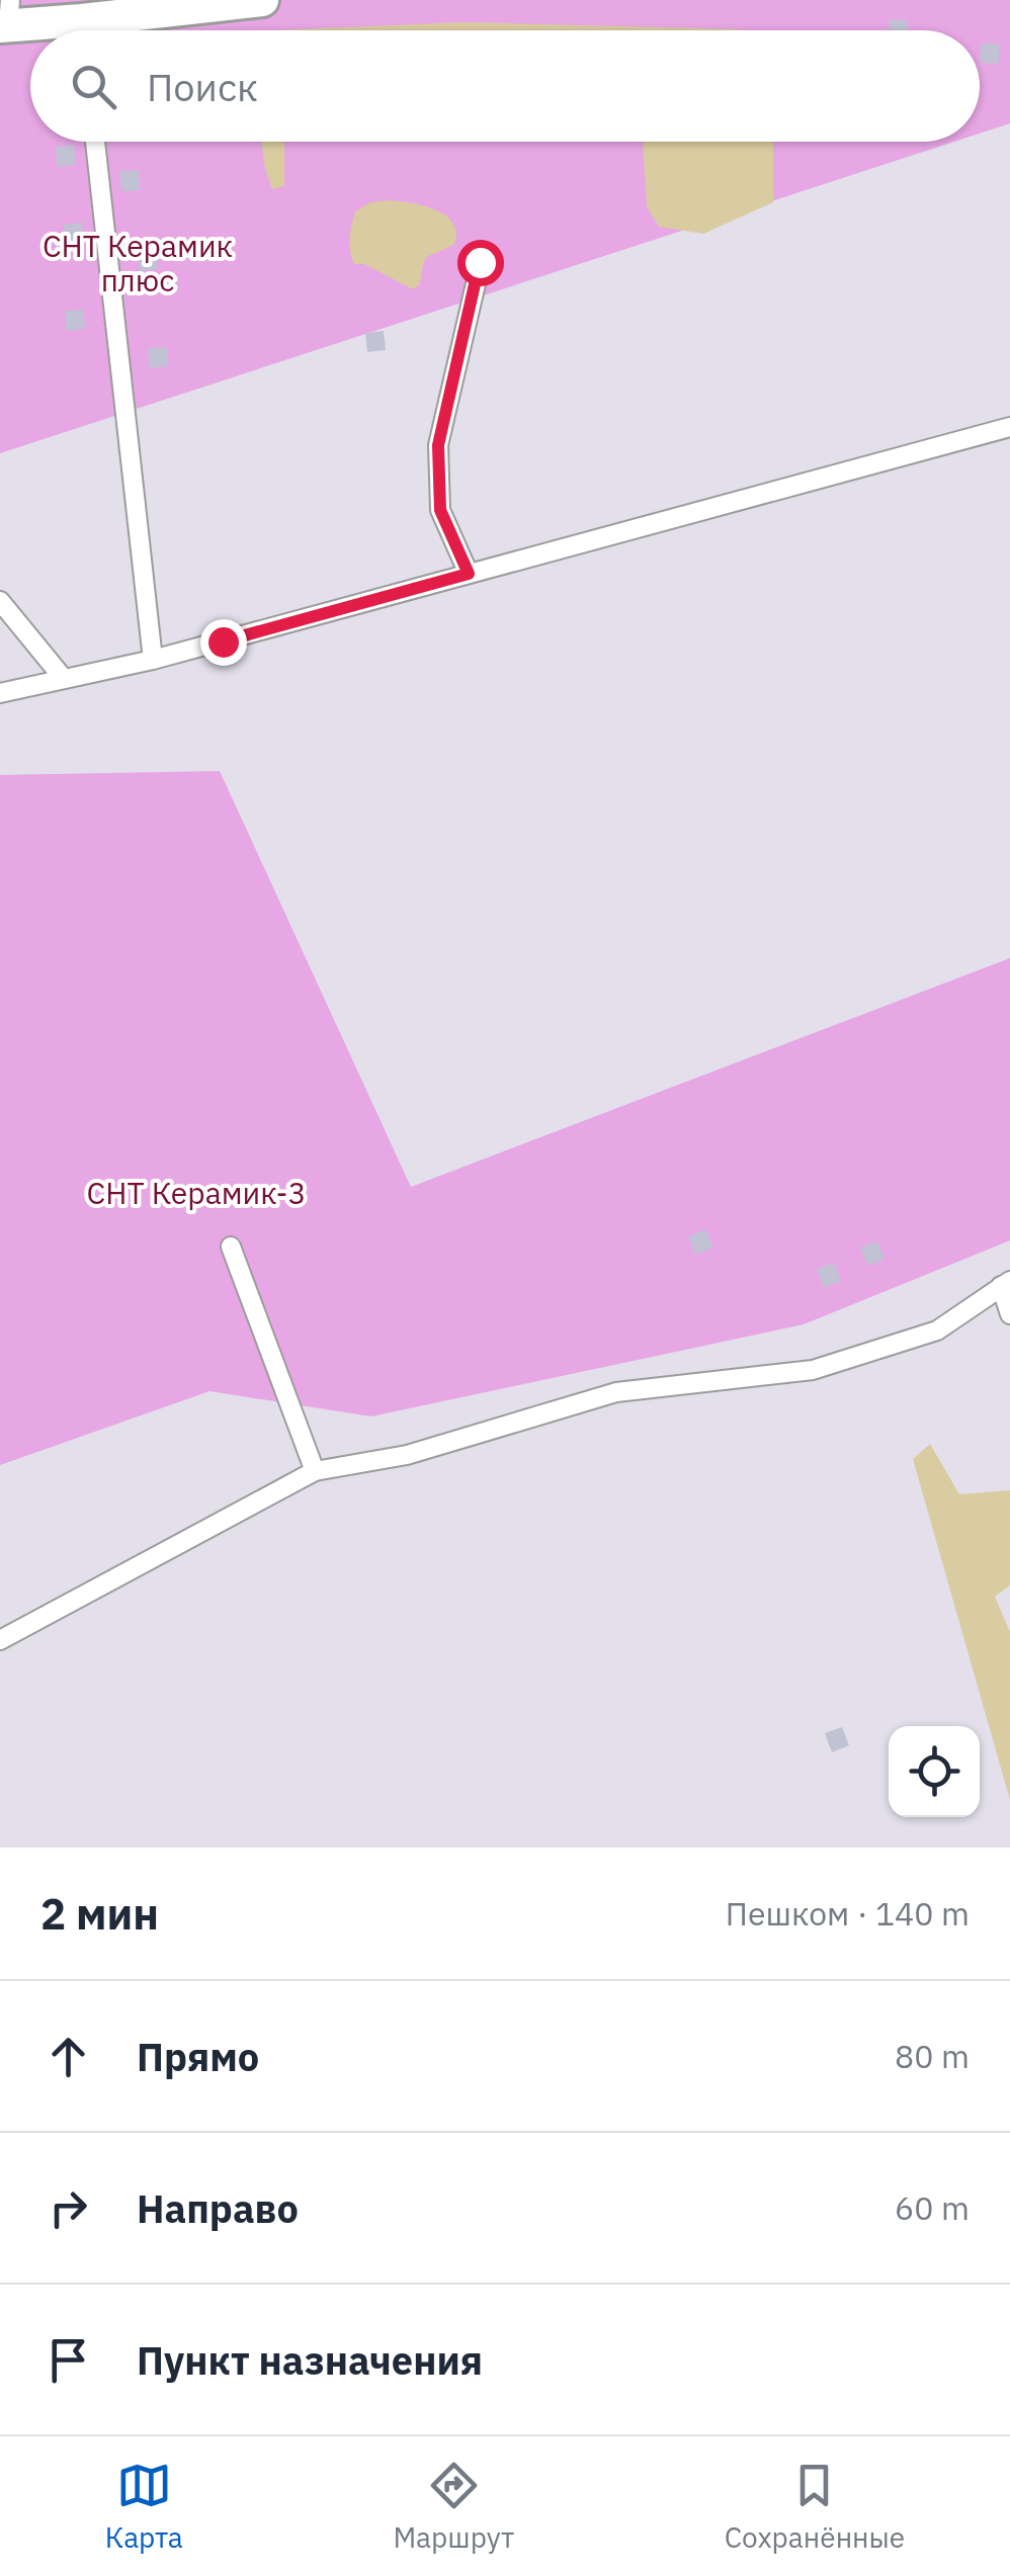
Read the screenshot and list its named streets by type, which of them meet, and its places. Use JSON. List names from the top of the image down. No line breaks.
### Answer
{"parks":["СНТ Керамик плюс","СНТ Керамик-3"],"page":{"search":"Поиск","heading":["2 мин","Пешком · 140 m"],"list":[["Прямо","80 m"],["Направо","60 m"],"Пункт назначения"],"nav":["Карта","Маршрут","Сохранённые"]}}
